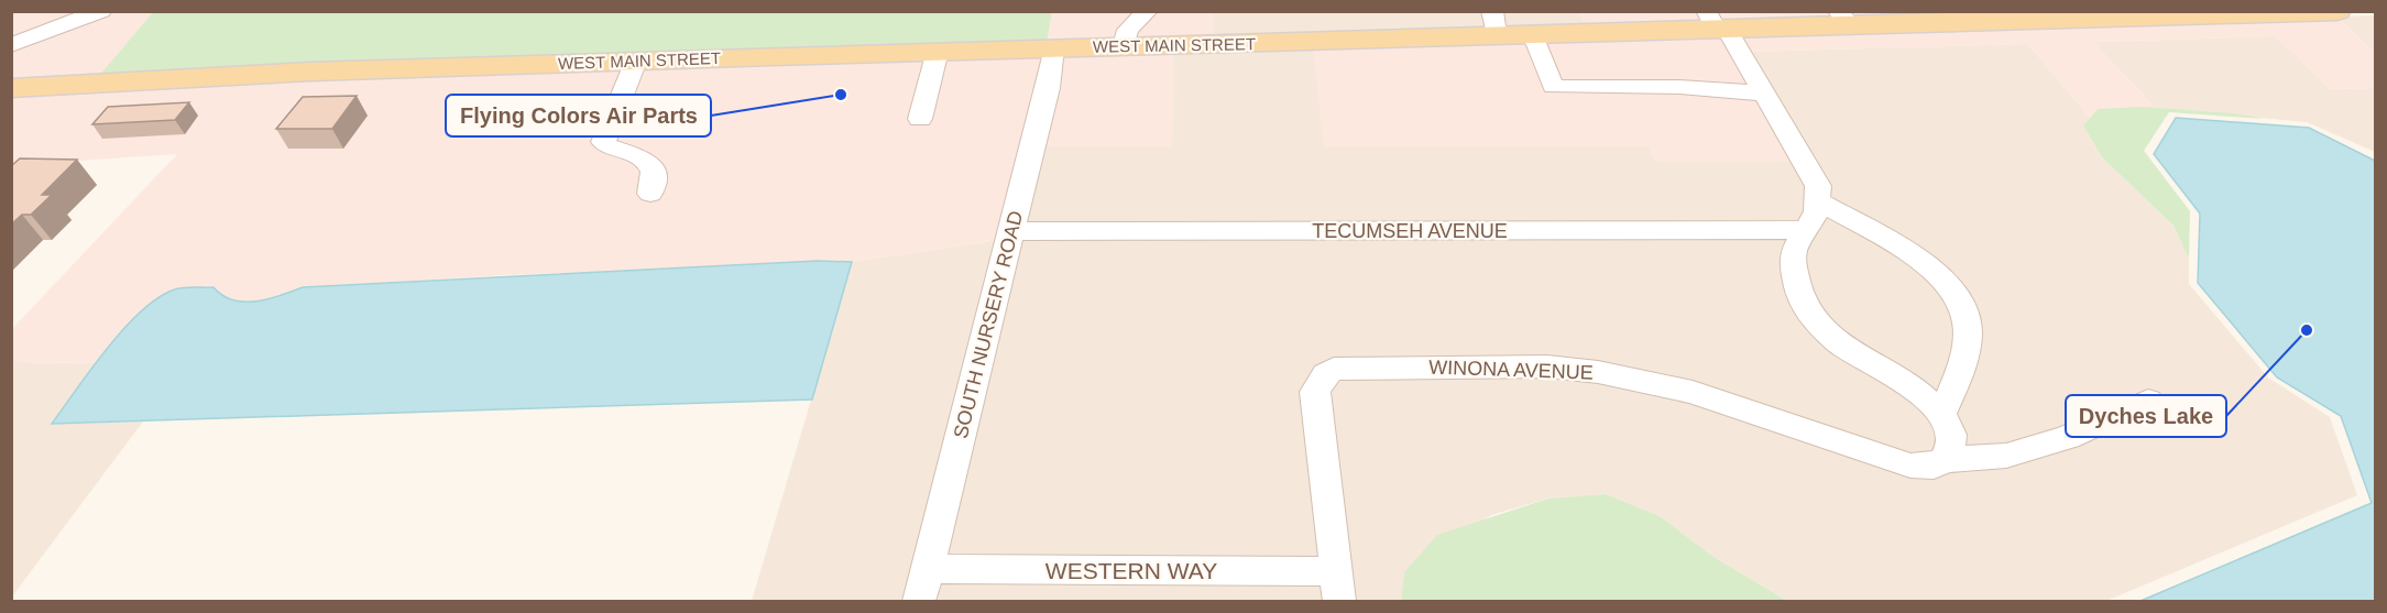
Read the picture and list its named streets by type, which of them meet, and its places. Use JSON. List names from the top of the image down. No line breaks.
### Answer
{"streets":{"main road":["WEST MAIN STREET"],"street":["TECUMSEH AVENUE","SOUTH NURSERY ROAD","WINONA AVENUE","WESTERN WAY"]},"crossings":[["WEST MAIN STREET","SOUTH NURSERY ROAD"],["TECUMSEH AVENUE","SOUTH NURSERY ROAD"],["SOUTH NURSERY ROAD","WESTERN WAY"],["WINONA AVENUE","WESTERN WAY"]],"places":["Flying Colors Air Parts","Dyches Lake"]}
